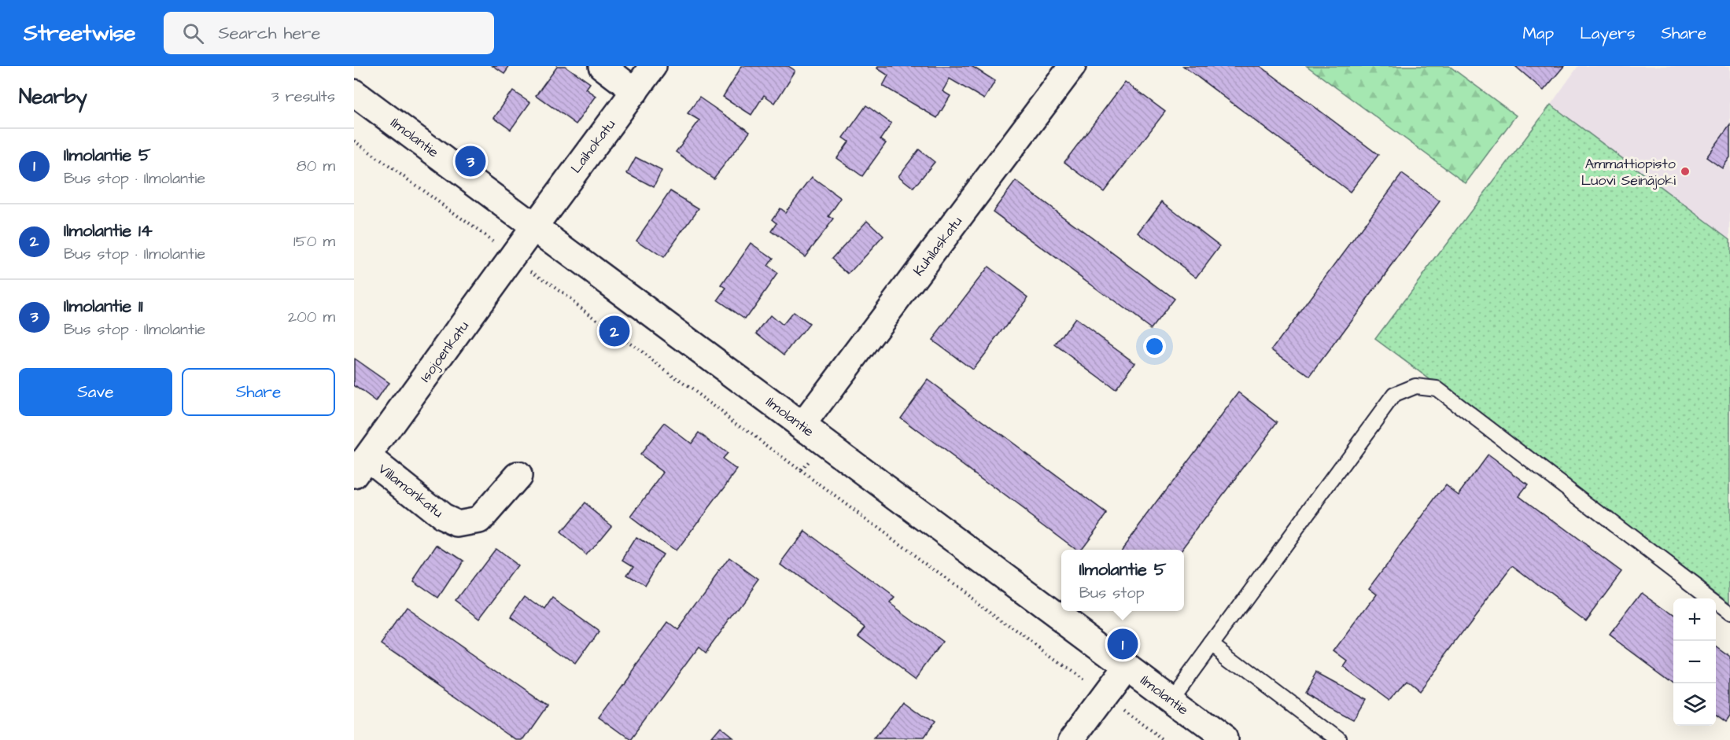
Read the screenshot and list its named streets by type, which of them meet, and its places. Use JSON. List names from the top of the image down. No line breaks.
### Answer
{"streets":{"street":["Ilmolantie","Laihokatu","Kuhilaskatu","Isojoenkatu","Villamonkatu"]},"crossings":[["Ilmolantie","Laihokatu"],["Ilmolantie","Kuhilaskatu"],["Ilmolantie","Isojoenkatu"],["Laihokatu","Isojoenkatu"],["Isojoenkatu","Villamonkatu"]],"places":["Ammattiopisto Luovi Seinäjoki"],"page":{"header":"Streetwise","search":"Search here","nav":["Map","Layers","Share"],"heading":["Nearby","3 results"],"list":[{"mark":"1","name":"Ilmolantie 5","note":"Bus stop · Ilmolantie","value":"80 m"},{"mark":"2","name":"Ilmolantie 14","note":"Bus stop · Ilmolantie","value":"150 m"},{"mark":"3","name":"Ilmolantie 11","note":"Bus stop · Ilmolantie","value":"200 m"}],"pins":["3","2","1"],"buttons":["Save","Share"],"popup":["Ilmolantie 5","Bus stop"],"map_buttons":["+","−"]}}
